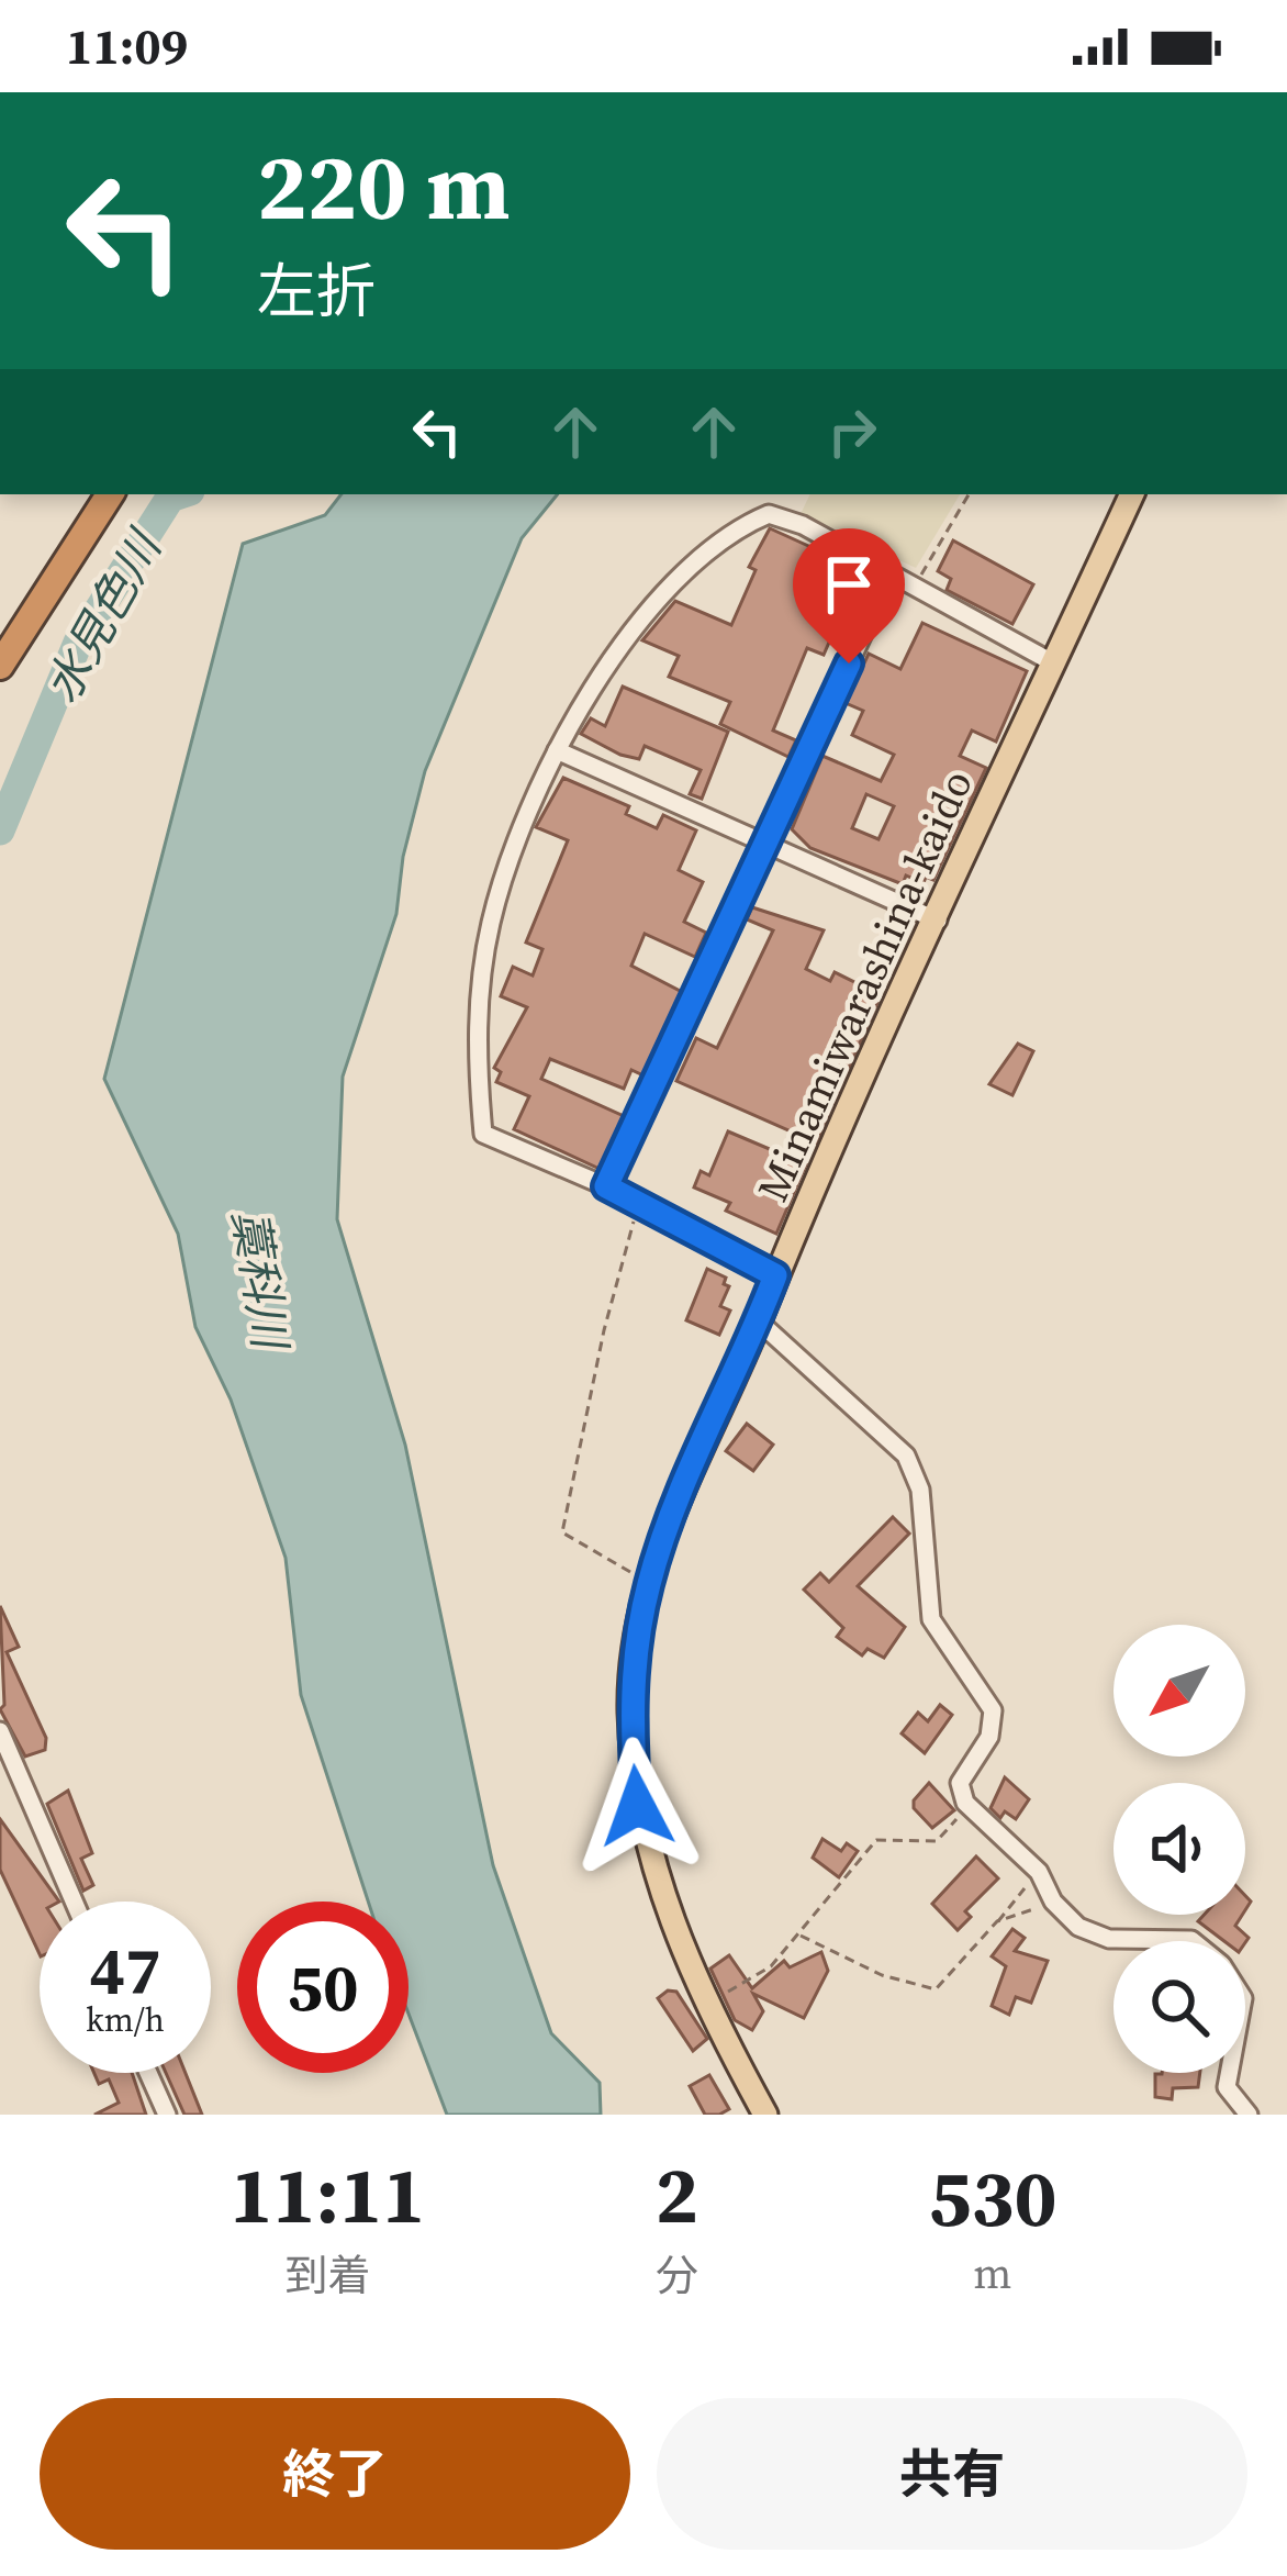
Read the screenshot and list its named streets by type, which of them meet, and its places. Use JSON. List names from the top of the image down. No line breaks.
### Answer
{"streets":{"main road":["Minamiwarashina-kaido"]},"water":["水見色川","藁科川"],"north":"bottom left","page":{"status":"11:09","turn":["220 m","左折"],"speed":"47 km/h","limit":"50","eta":["11:11","到着","2","分","530","m"],"buttons":["終了","共有"]}}
